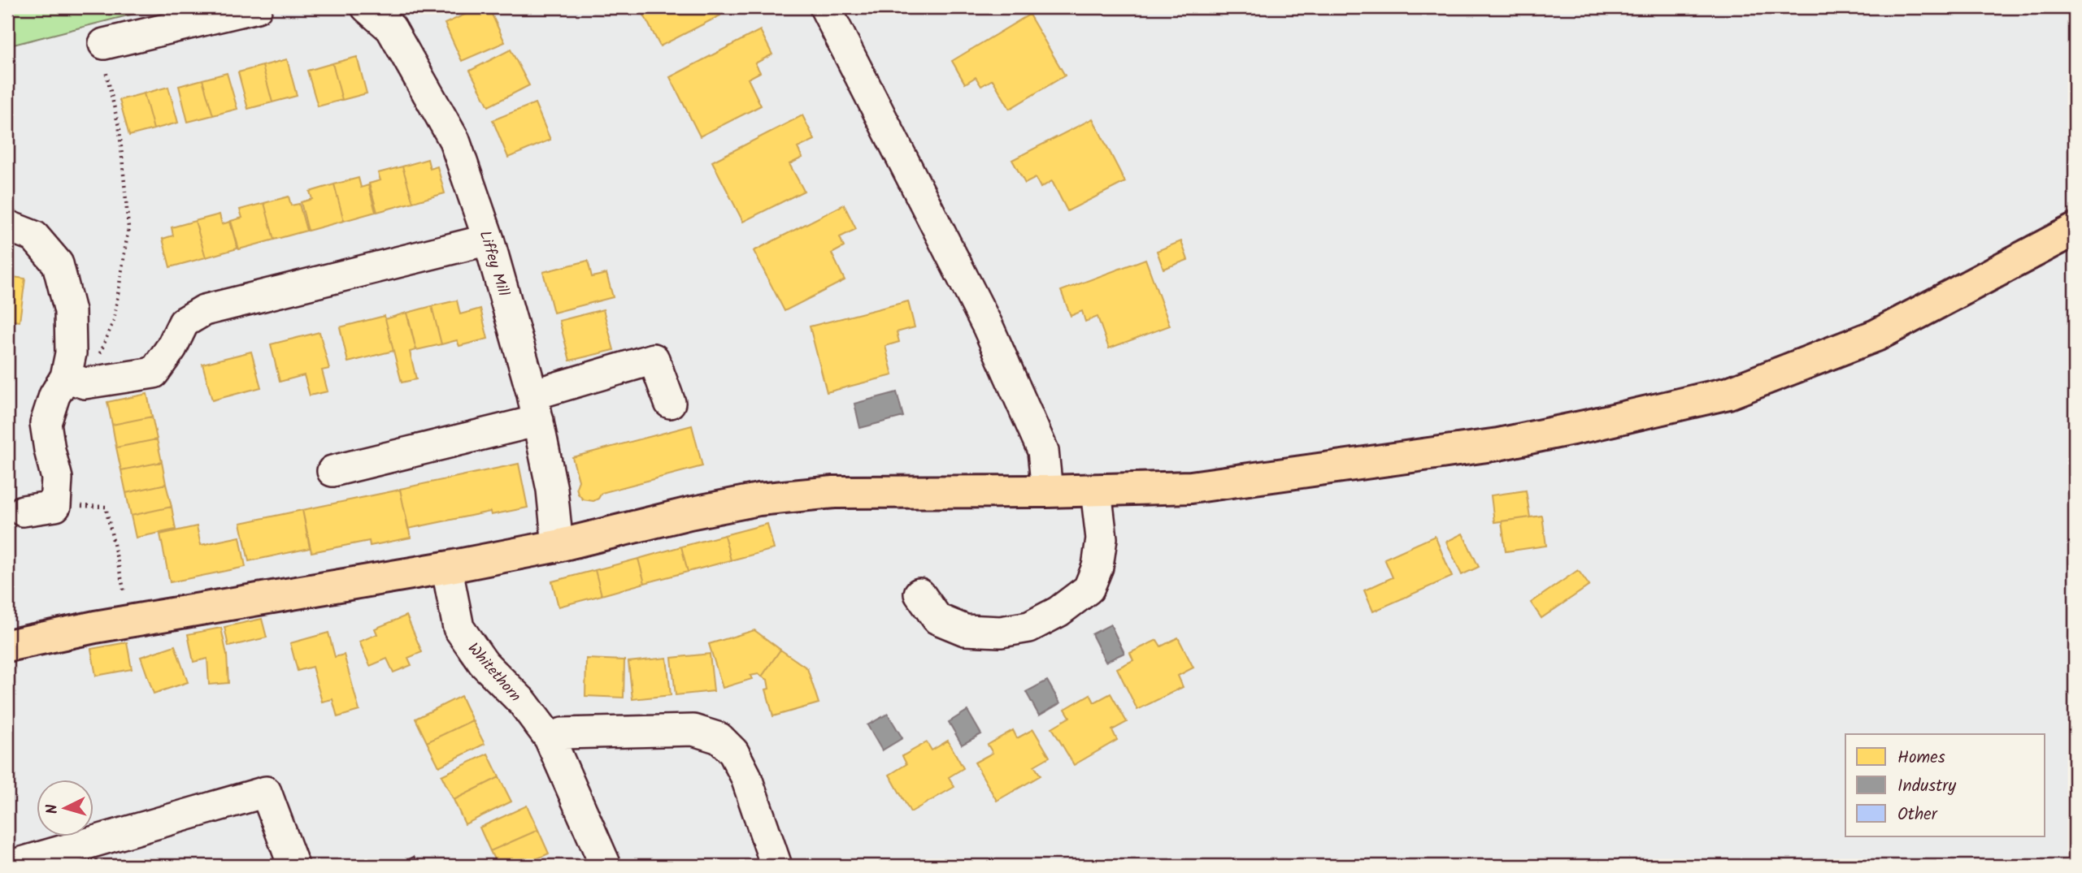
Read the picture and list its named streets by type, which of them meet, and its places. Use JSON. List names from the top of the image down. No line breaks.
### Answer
{"streets":{"street":["Liffey Mill","Whitethorn"]},"legend":["Homes","Industry","Other"],"north":"left"}
